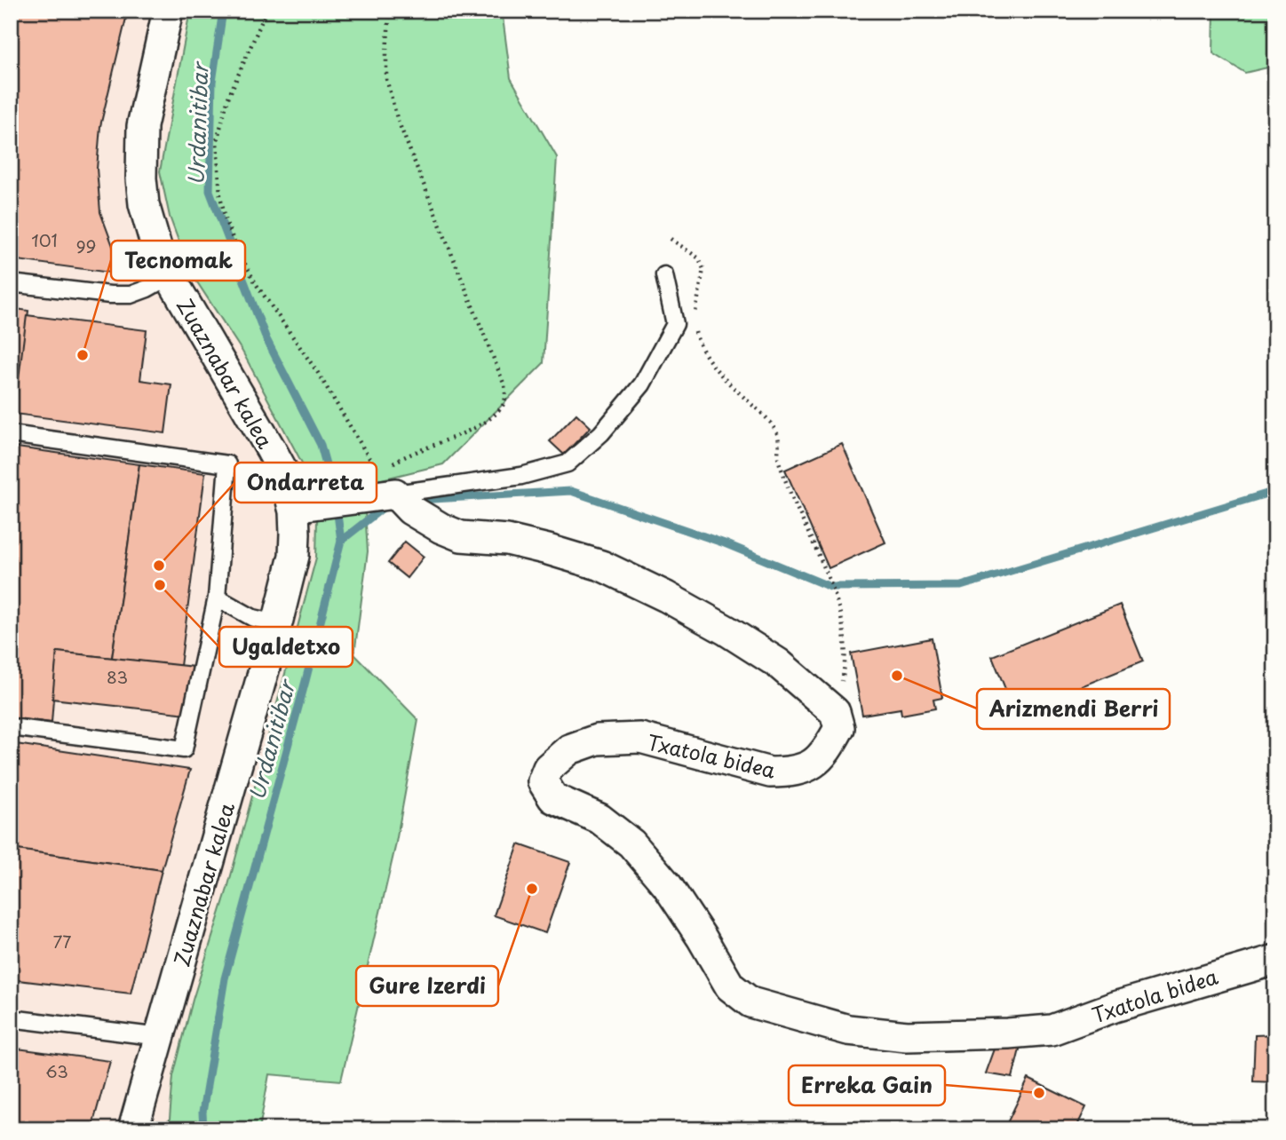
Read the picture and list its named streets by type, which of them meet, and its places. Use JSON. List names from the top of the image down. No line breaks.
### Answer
{"streets":{"street":["Zuaznabar kalea","Txatola bidea"]},"water":["Urdanitibar"],"places":["Tecnomak","Ondarreta","Ugaldetxo","Arizmendi Berri","Gure Izerdi","Erreka Gain"],"house_numbers":["101","99","83","77","63"]}
